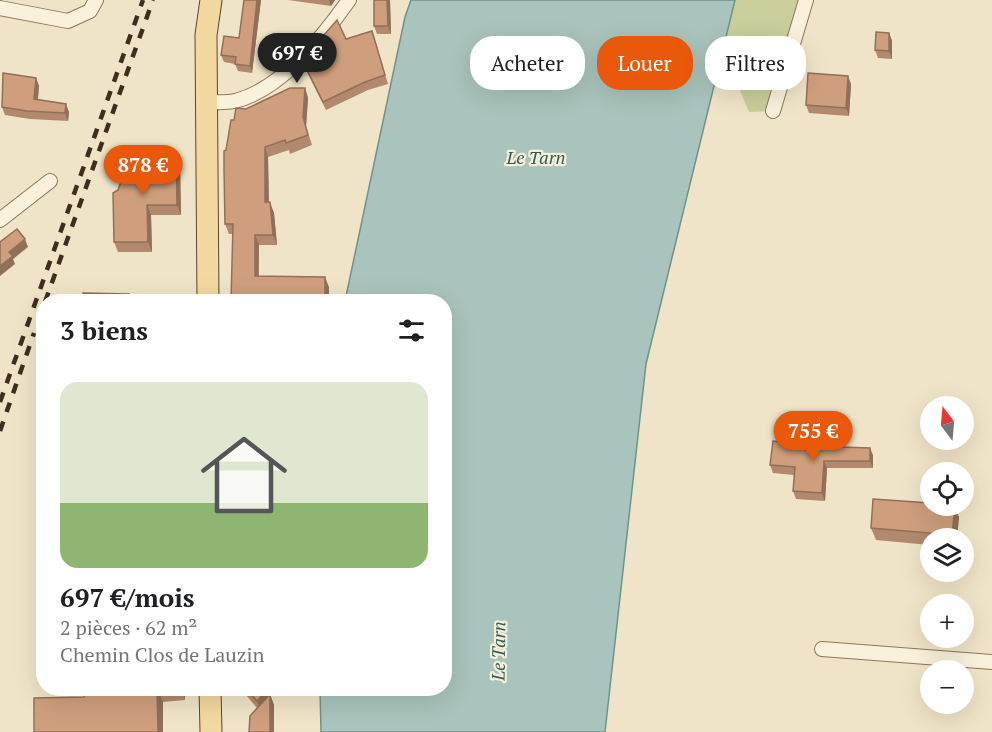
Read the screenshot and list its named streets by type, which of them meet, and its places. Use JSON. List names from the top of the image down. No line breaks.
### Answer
{"water":["Le Tarn"],"north":"top","page":{"price":["697 €","878 €","755 €"],"chip":["Acheter","Louer","Filtres"],"heading":"3 biens","list":[{"name":"697 €/mois","note":"2 pièces · 62 m² · Chemin Clos de Lauzin"}],"map_buttons":["+","−"]}}
